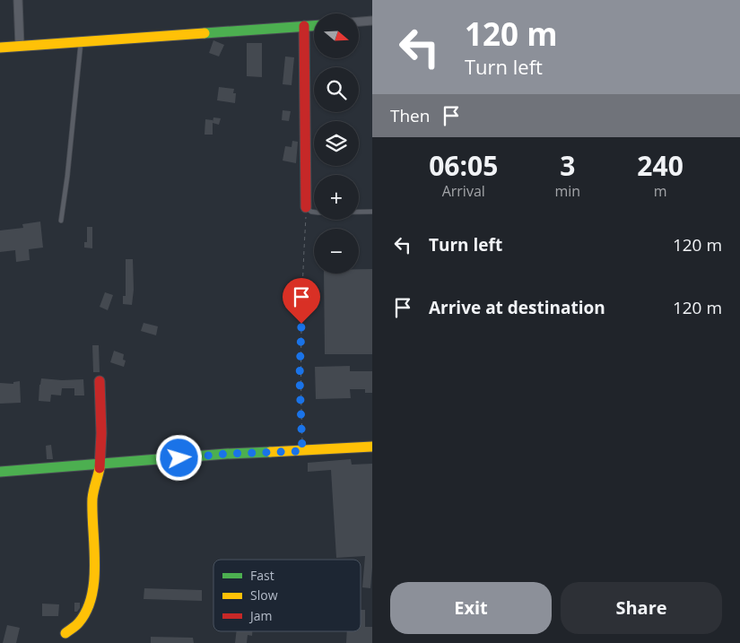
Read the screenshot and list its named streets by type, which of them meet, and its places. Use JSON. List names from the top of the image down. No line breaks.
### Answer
{"legend":["Fast","Slow","Jam"],"north":"right","page":{"turn":["120 m","Turn left"],"map_buttons":["+","−"],"then":"Then","eta":["06:05","Arrival","3","min","240","m"],"list":[{"name":"Turn left","value":"120 m"},{"name":"Arrive at destination","value":"120 m"}],"buttons":["Exit","Share"]}}
